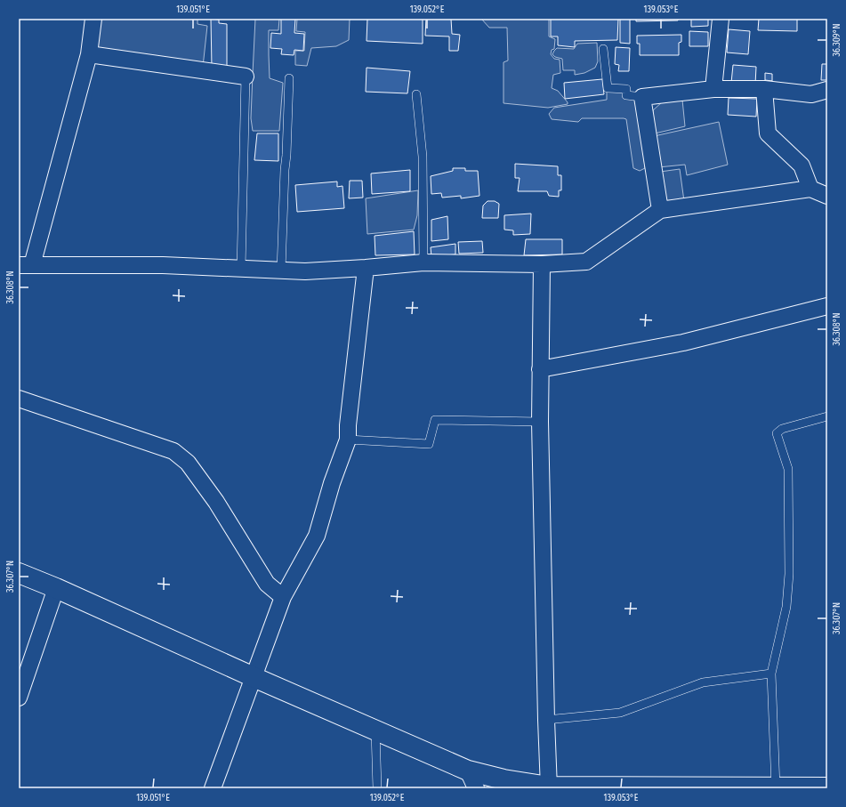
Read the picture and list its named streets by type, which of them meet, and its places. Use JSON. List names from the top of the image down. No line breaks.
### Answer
{"coordinates":["139.051°E","139.052°E","139.053°E","36.309°N","36.308°N","36.307°N"]}
